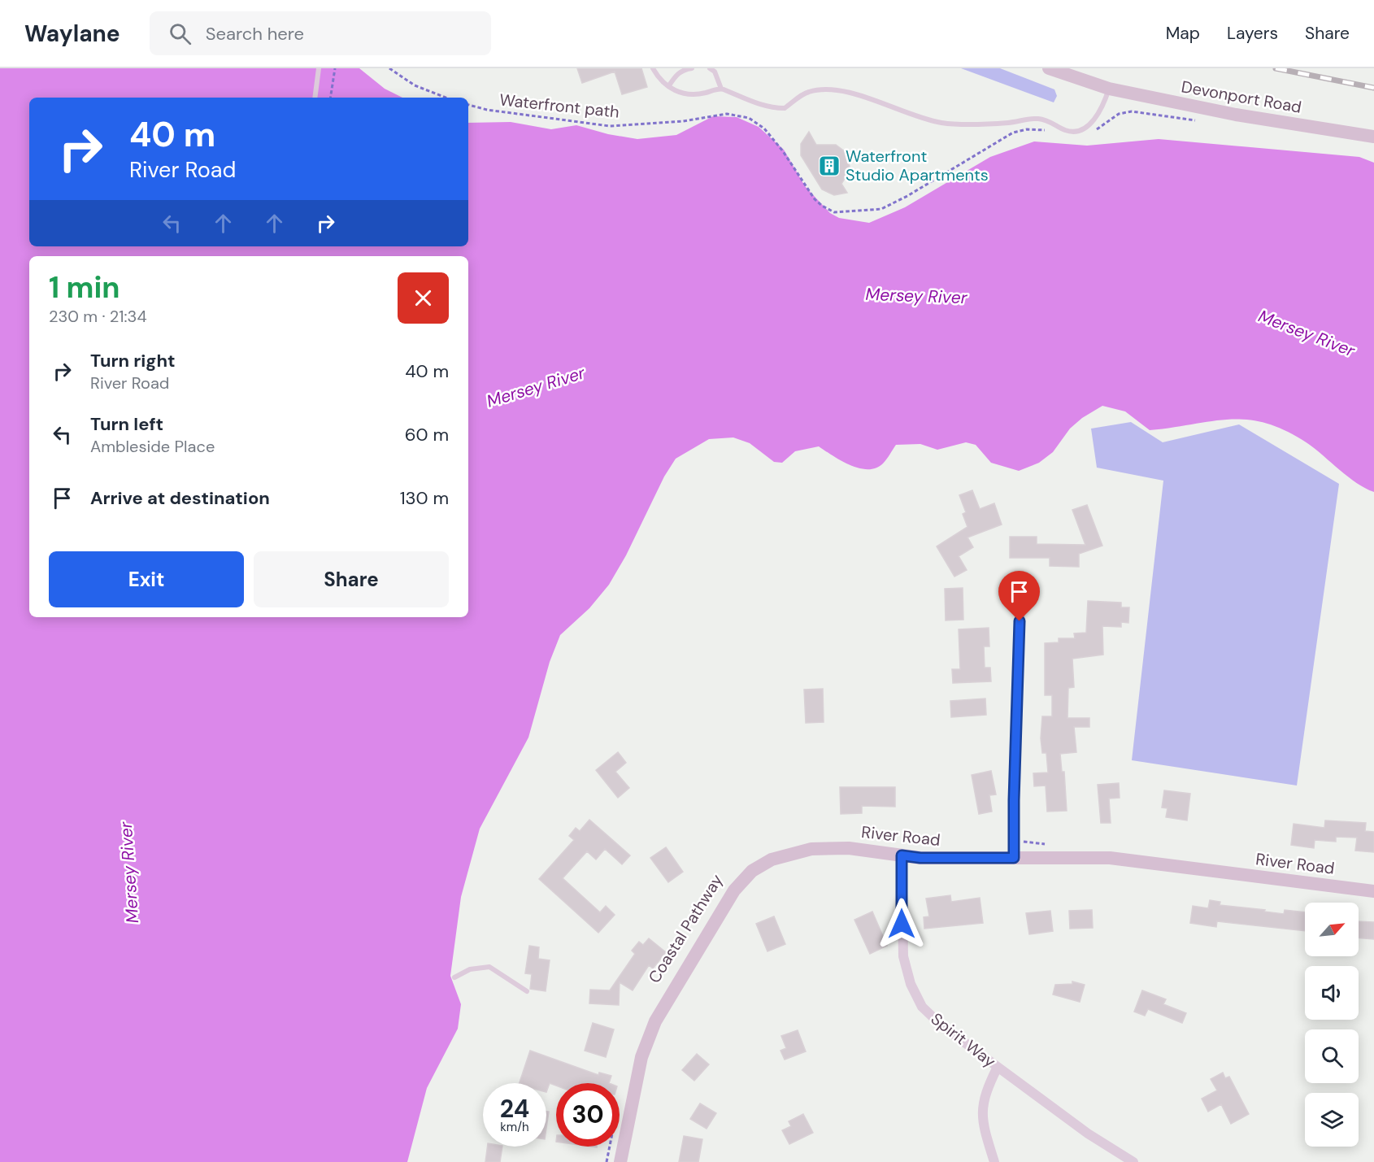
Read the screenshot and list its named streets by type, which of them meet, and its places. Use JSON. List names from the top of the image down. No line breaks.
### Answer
{"streets":{"main road":["Devonport Road","River Road"],"street":["Spirit Way"],"path":["Waterfront path"]},"crossings":[["River Road","Spirit Way"]],"water":["Mersey River"],"places":{"building":["Waterfront Studio Apartments"]},"north":"top right","page":{"header":"Waylane","search":"Search here","nav":["Map","Layers","Share"],"turn":["40 m","River Road"],"heading":["1 min","230 m · 21:34"],"list":[{"name":"Turn right","note":"River Road","value":"40 m"},{"name":"Turn left","note":"Ambleside Place","value":"60 m"},{"name":"Arrive at destination","value":"130 m"}],"buttons":["Exit","Share"],"speed":"24 km/h","limit":"30"}}
